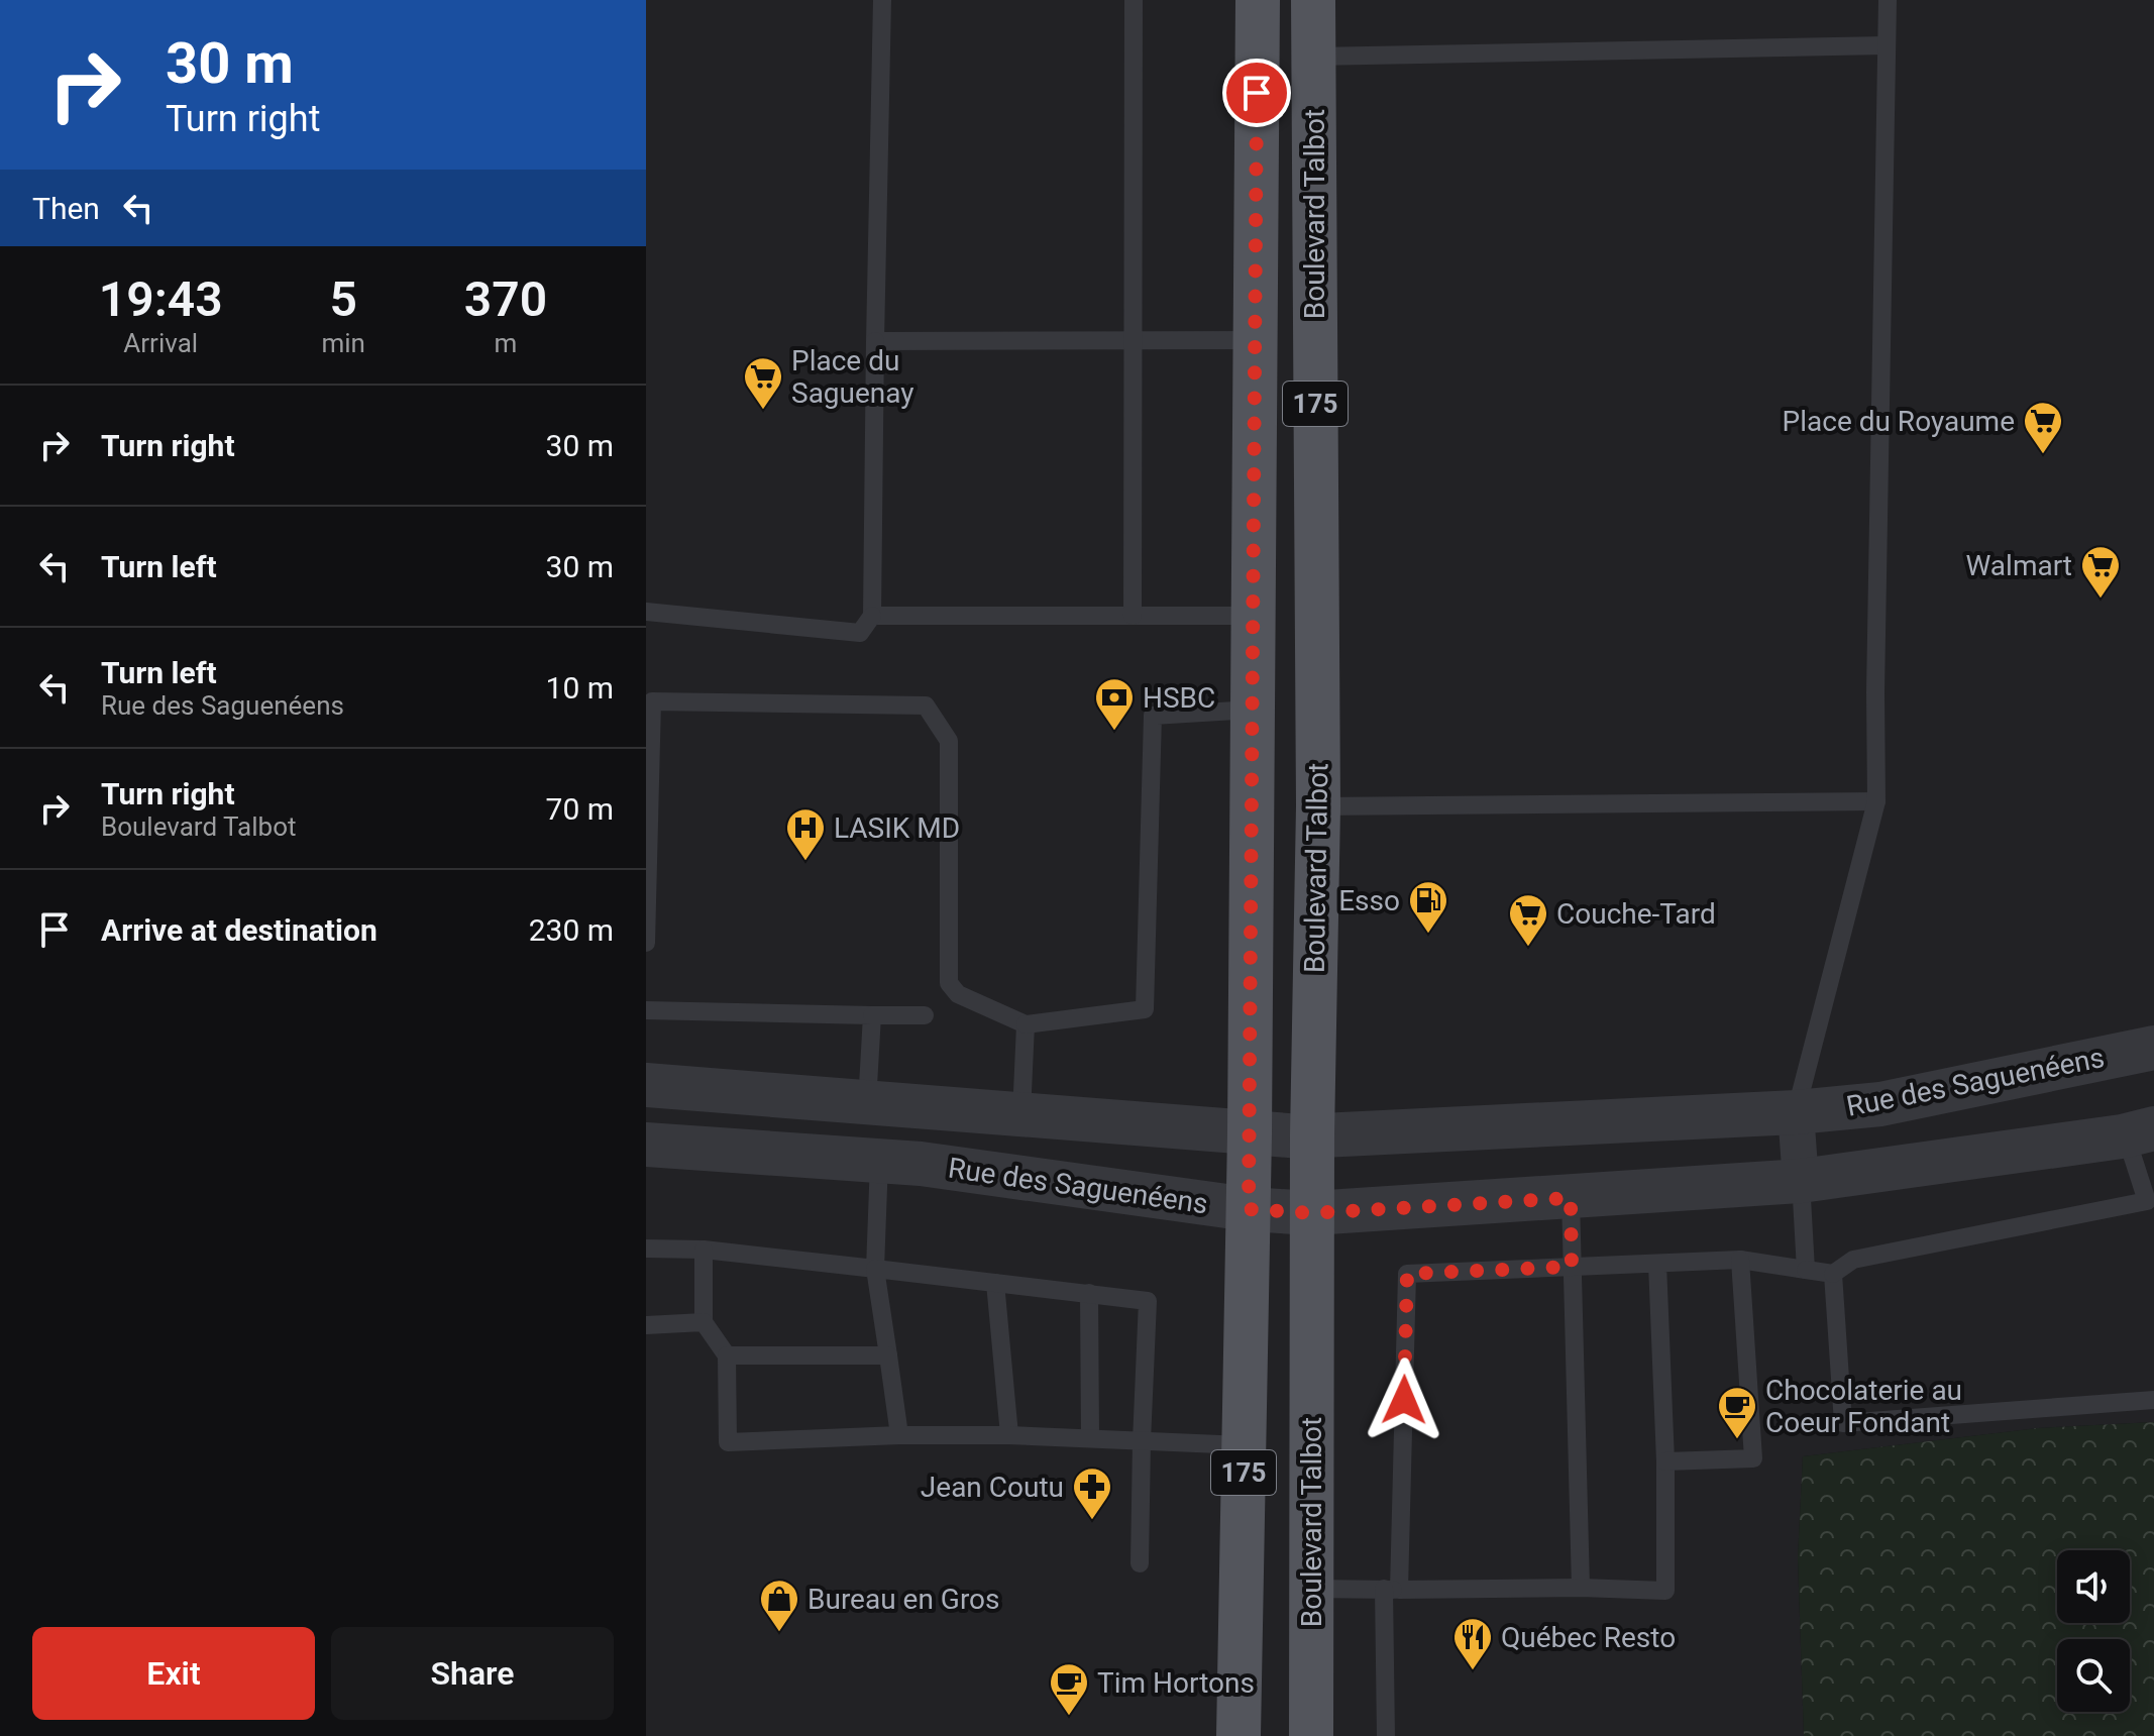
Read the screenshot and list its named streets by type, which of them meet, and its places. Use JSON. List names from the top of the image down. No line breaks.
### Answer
{"streets":{"main road":["Boulevard Talbot","175"],"street":["Rue des Saguenéens"]},"crossings":[["Boulevard Talbot","Rue des Saguenéens"]],"places":{"supermarket":["Place du Saguenay","Place du Royaume","Walmart","Couche-Tard"],"bank":["HSBC"],"hospital":["LASIK MD"],"fuel station":["Esso"],"cafe":["Chocolaterie au Coeur Fondant","Tim Hortons"],"pharmacy":["Jean Coutu"],"shop":["Bureau en Gros"],"restaurant":["Québec Resto"]},"page":{"turn":["30 m","Turn right"],"then":"Then","eta":["19:43","Arrival","5","min","370","m"],"list":[{"name":"Turn right","value":"30 m"},{"name":"Turn left","value":"30 m"},{"name":"Turn left","note":"Rue des Saguenéens","value":"10 m"},{"name":"Turn right","note":"Boulevard Talbot","value":"70 m"},{"name":"Arrive at destination","value":"230 m"}],"buttons":["Exit","Share"]}}
